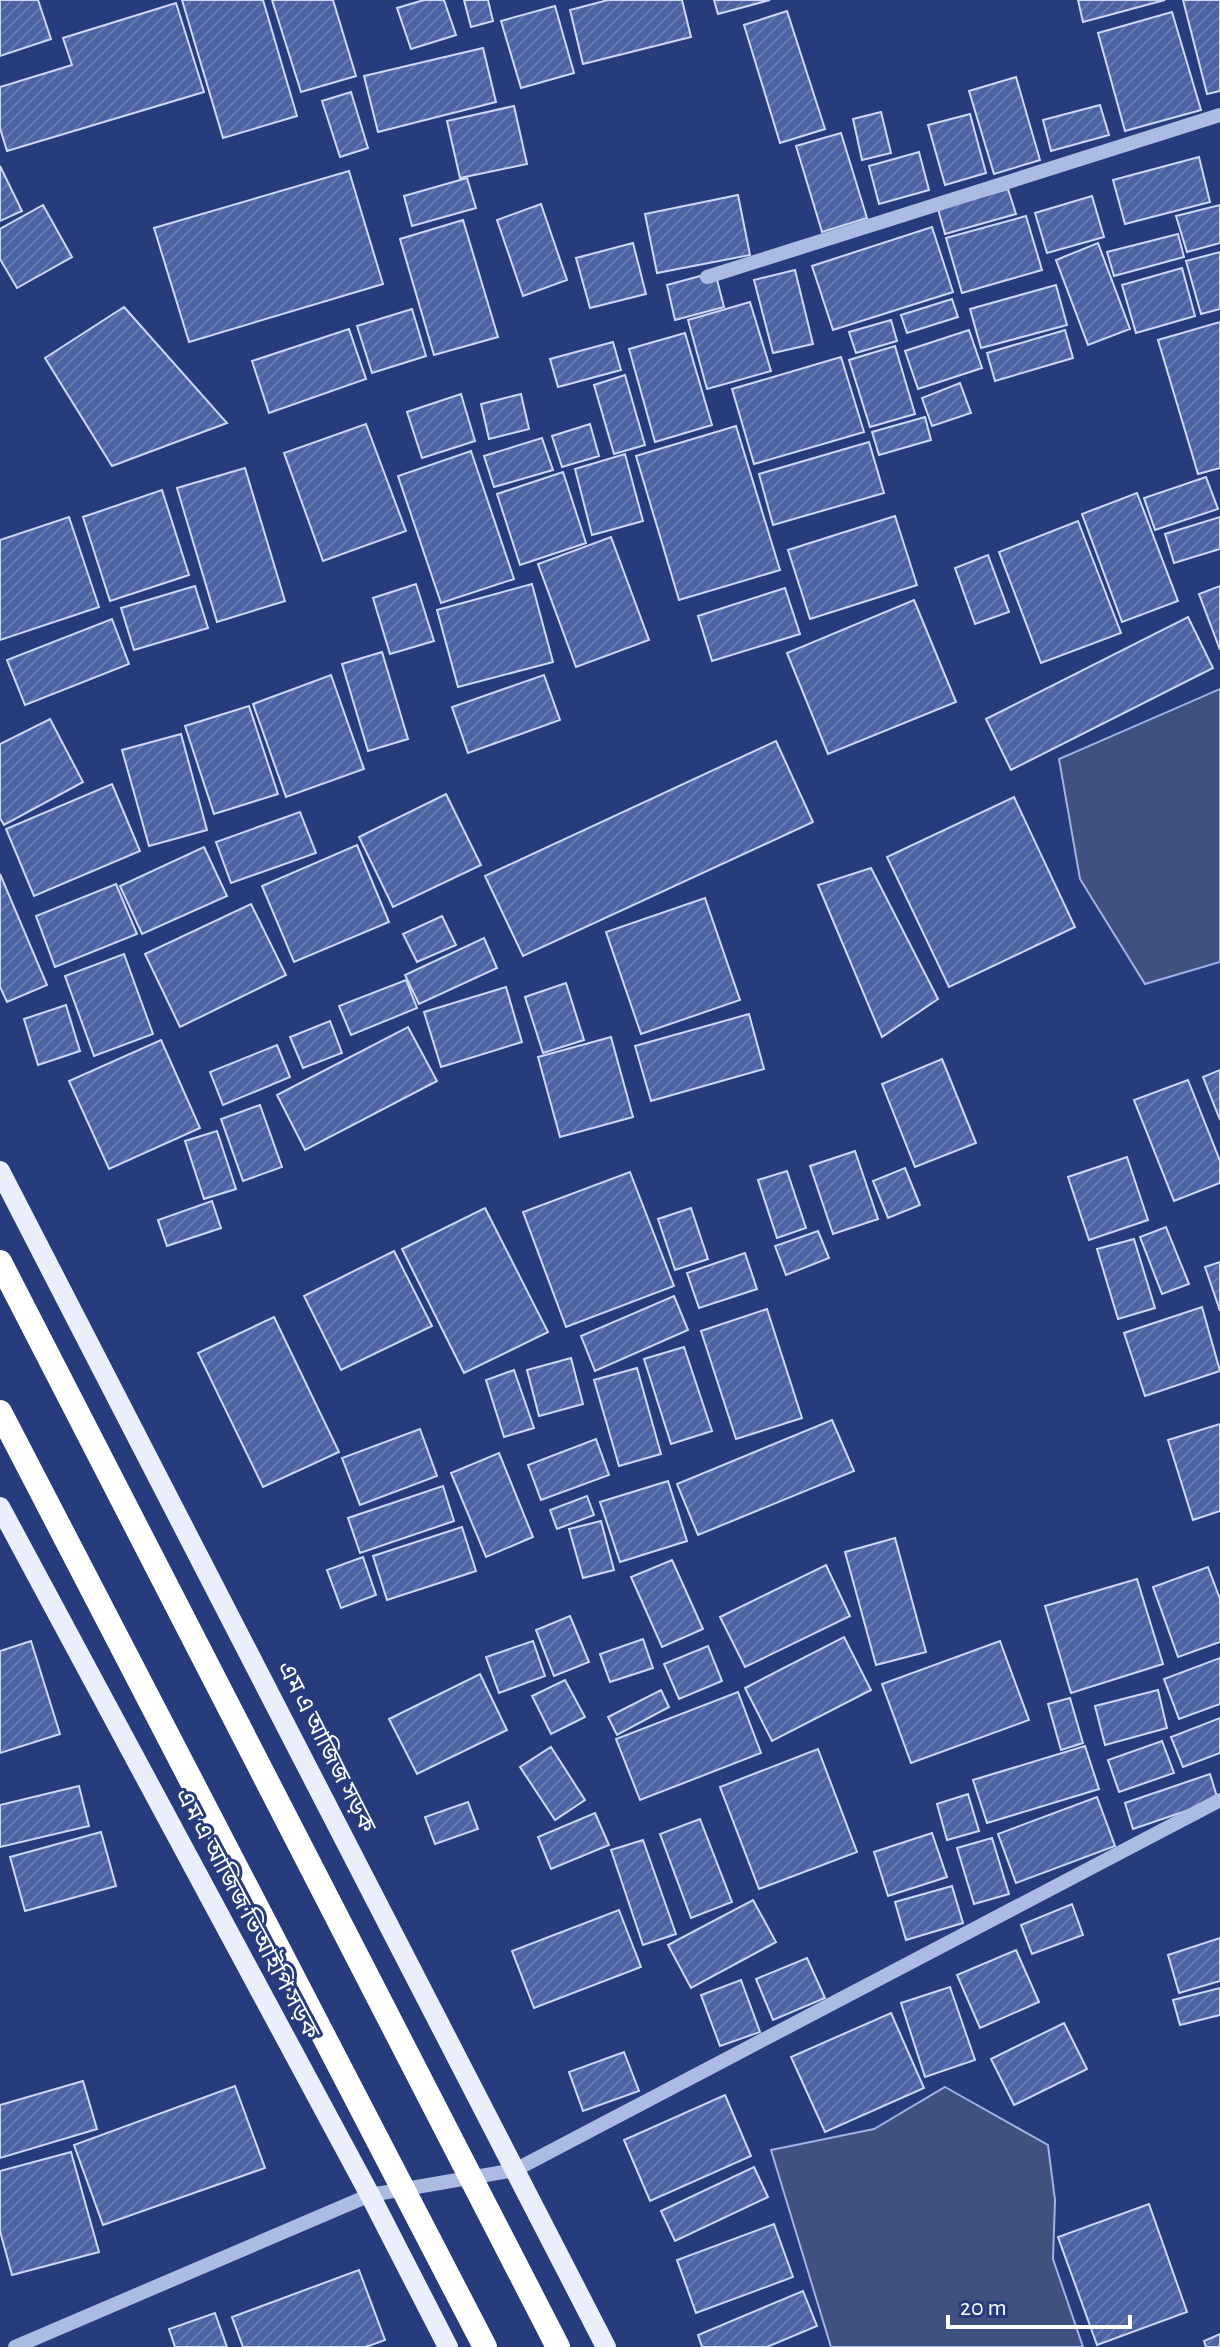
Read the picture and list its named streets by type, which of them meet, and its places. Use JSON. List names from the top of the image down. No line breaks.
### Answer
{"streets":{"main road":["এম এ আজিজ সড়ক","এম এ আজিজ ভিআইপি সড়ক"]},"scale_bar":"20 m"}
